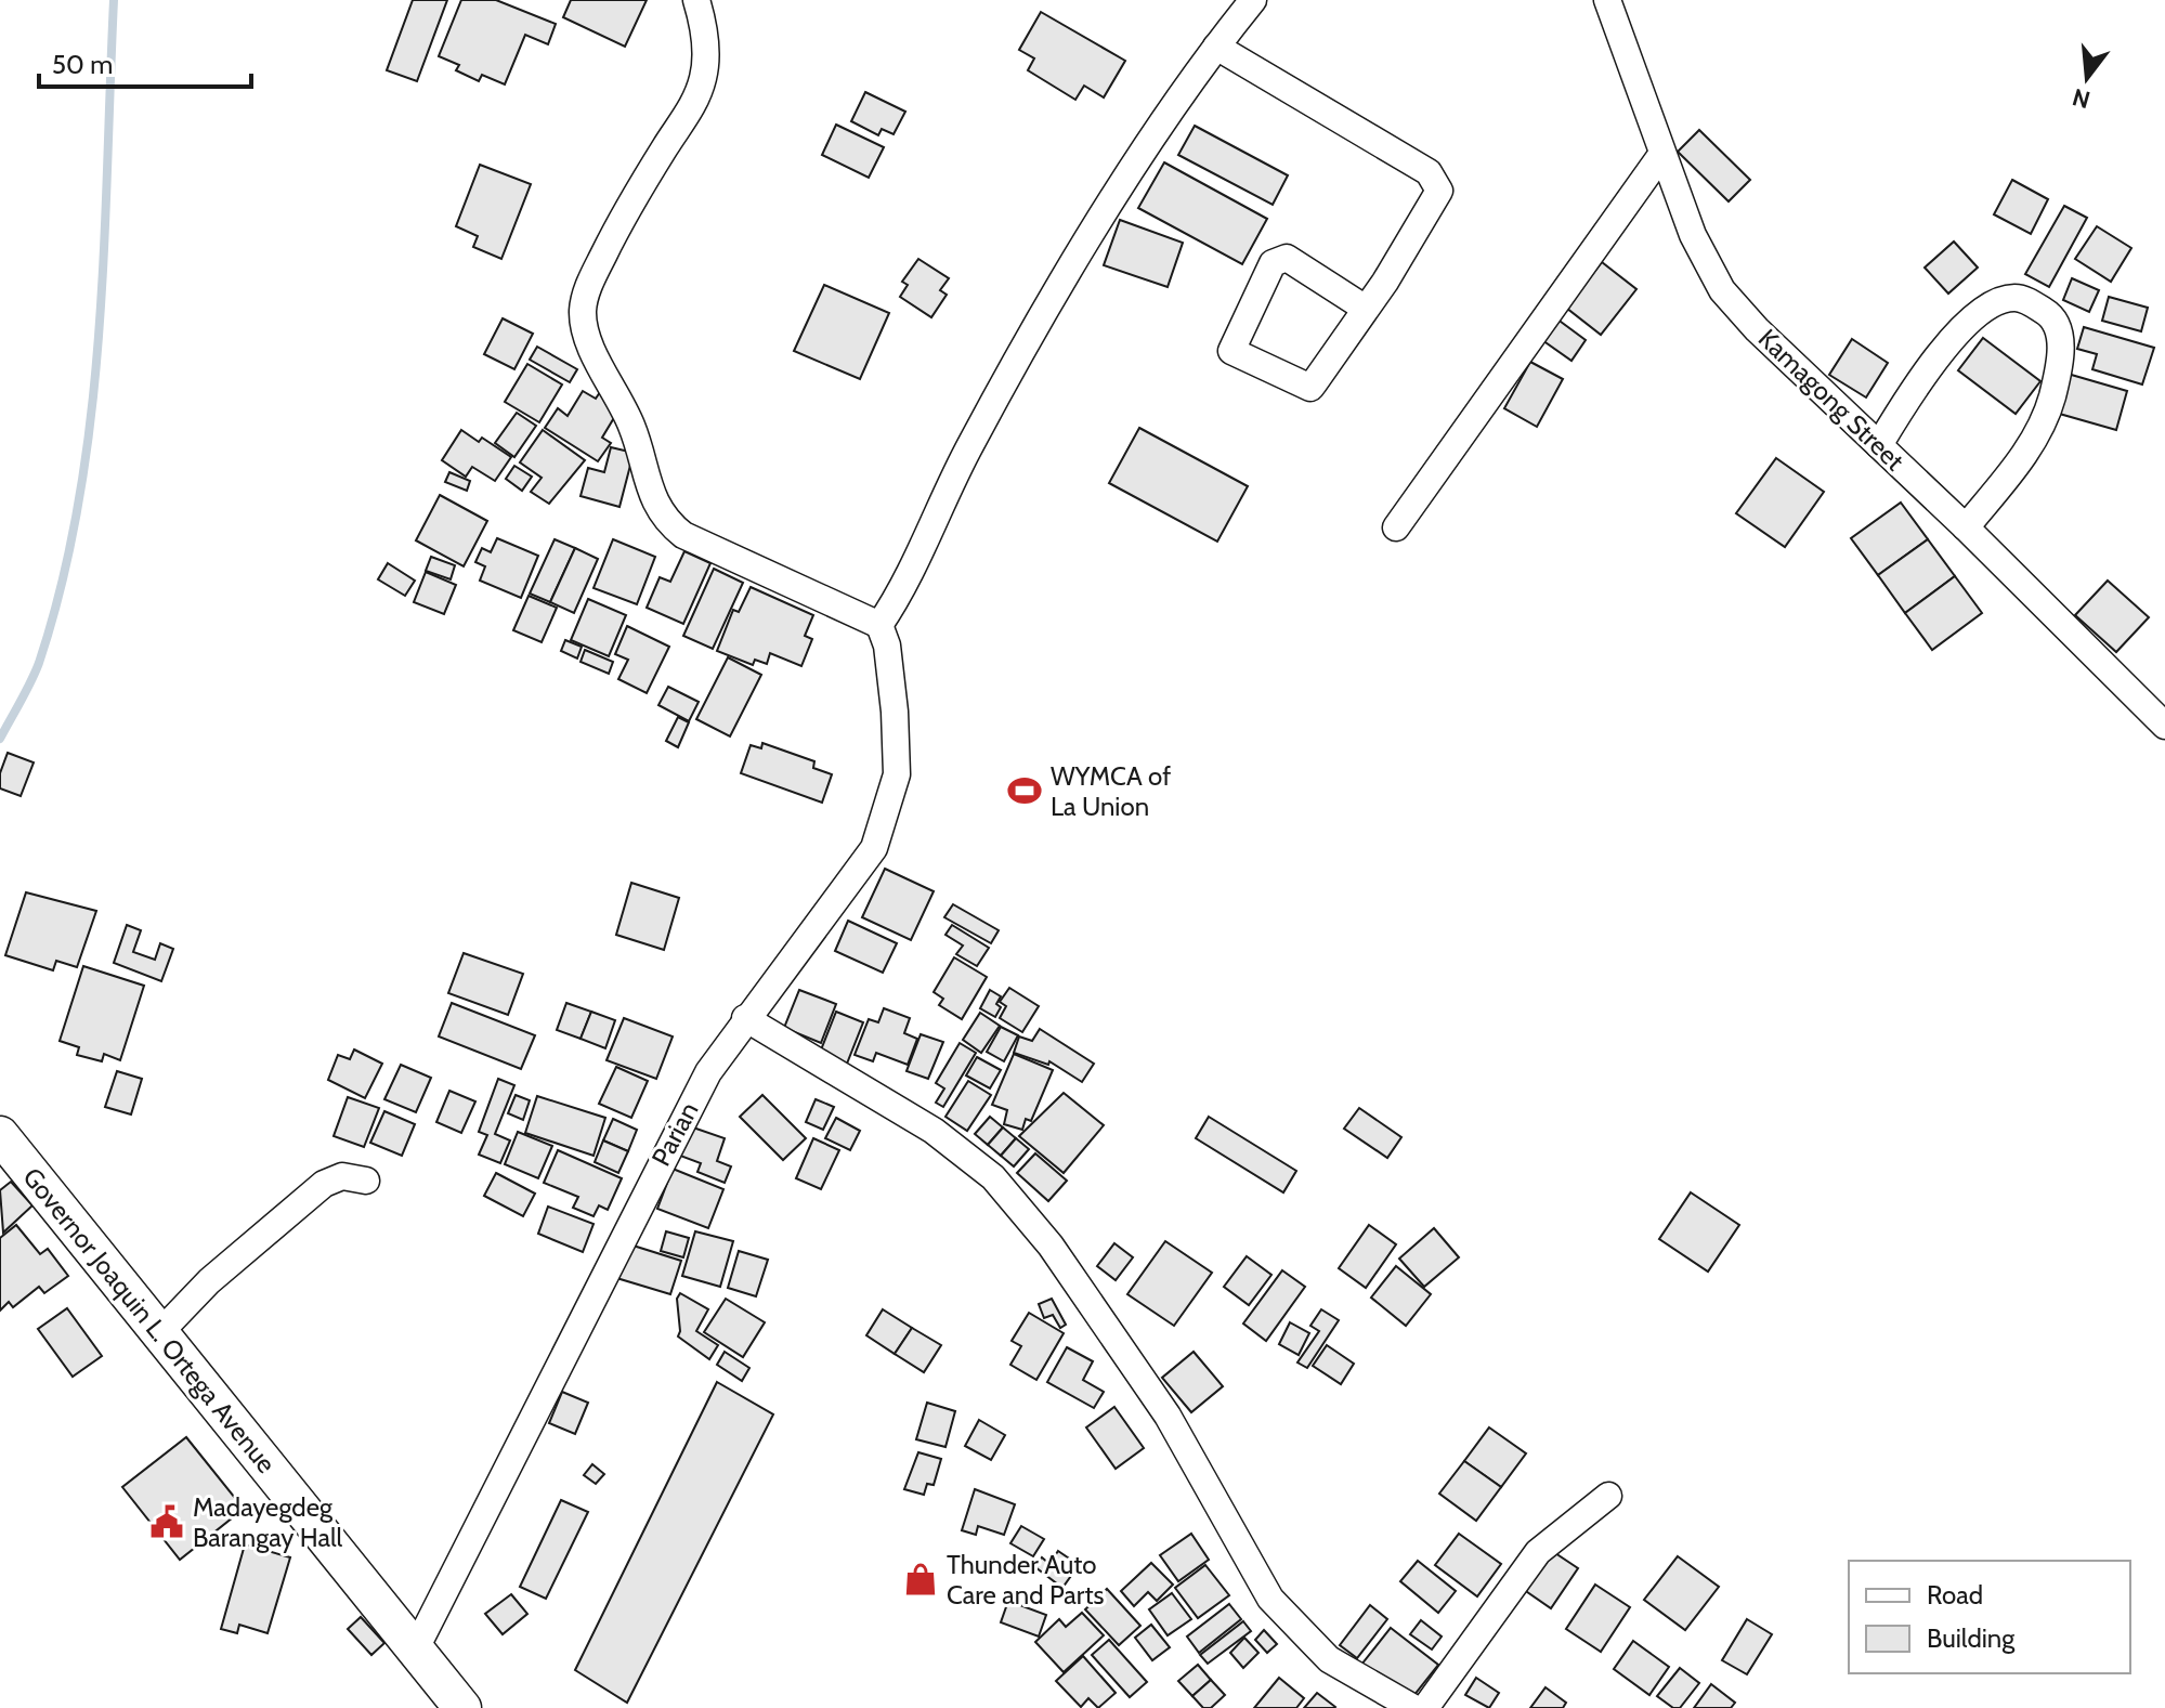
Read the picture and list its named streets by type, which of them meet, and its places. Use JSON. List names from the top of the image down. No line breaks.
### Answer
{"streets":{"main road":["Governor Joaquin L. Ortega Avenue"],"street":["Kamagong Street","Parian"]},"crossings":[["Parian","Governor Joaquin L. Ortega Avenue"]],"places":{"sports":["WYMCA of La Union"],"public building":["Madayegdeg Barangay Hall"],"shop":["Thunder Auto Care and Parts"]},"legend":["Road","Building"],"scale_bar":"50 m","north":"bottom"}
